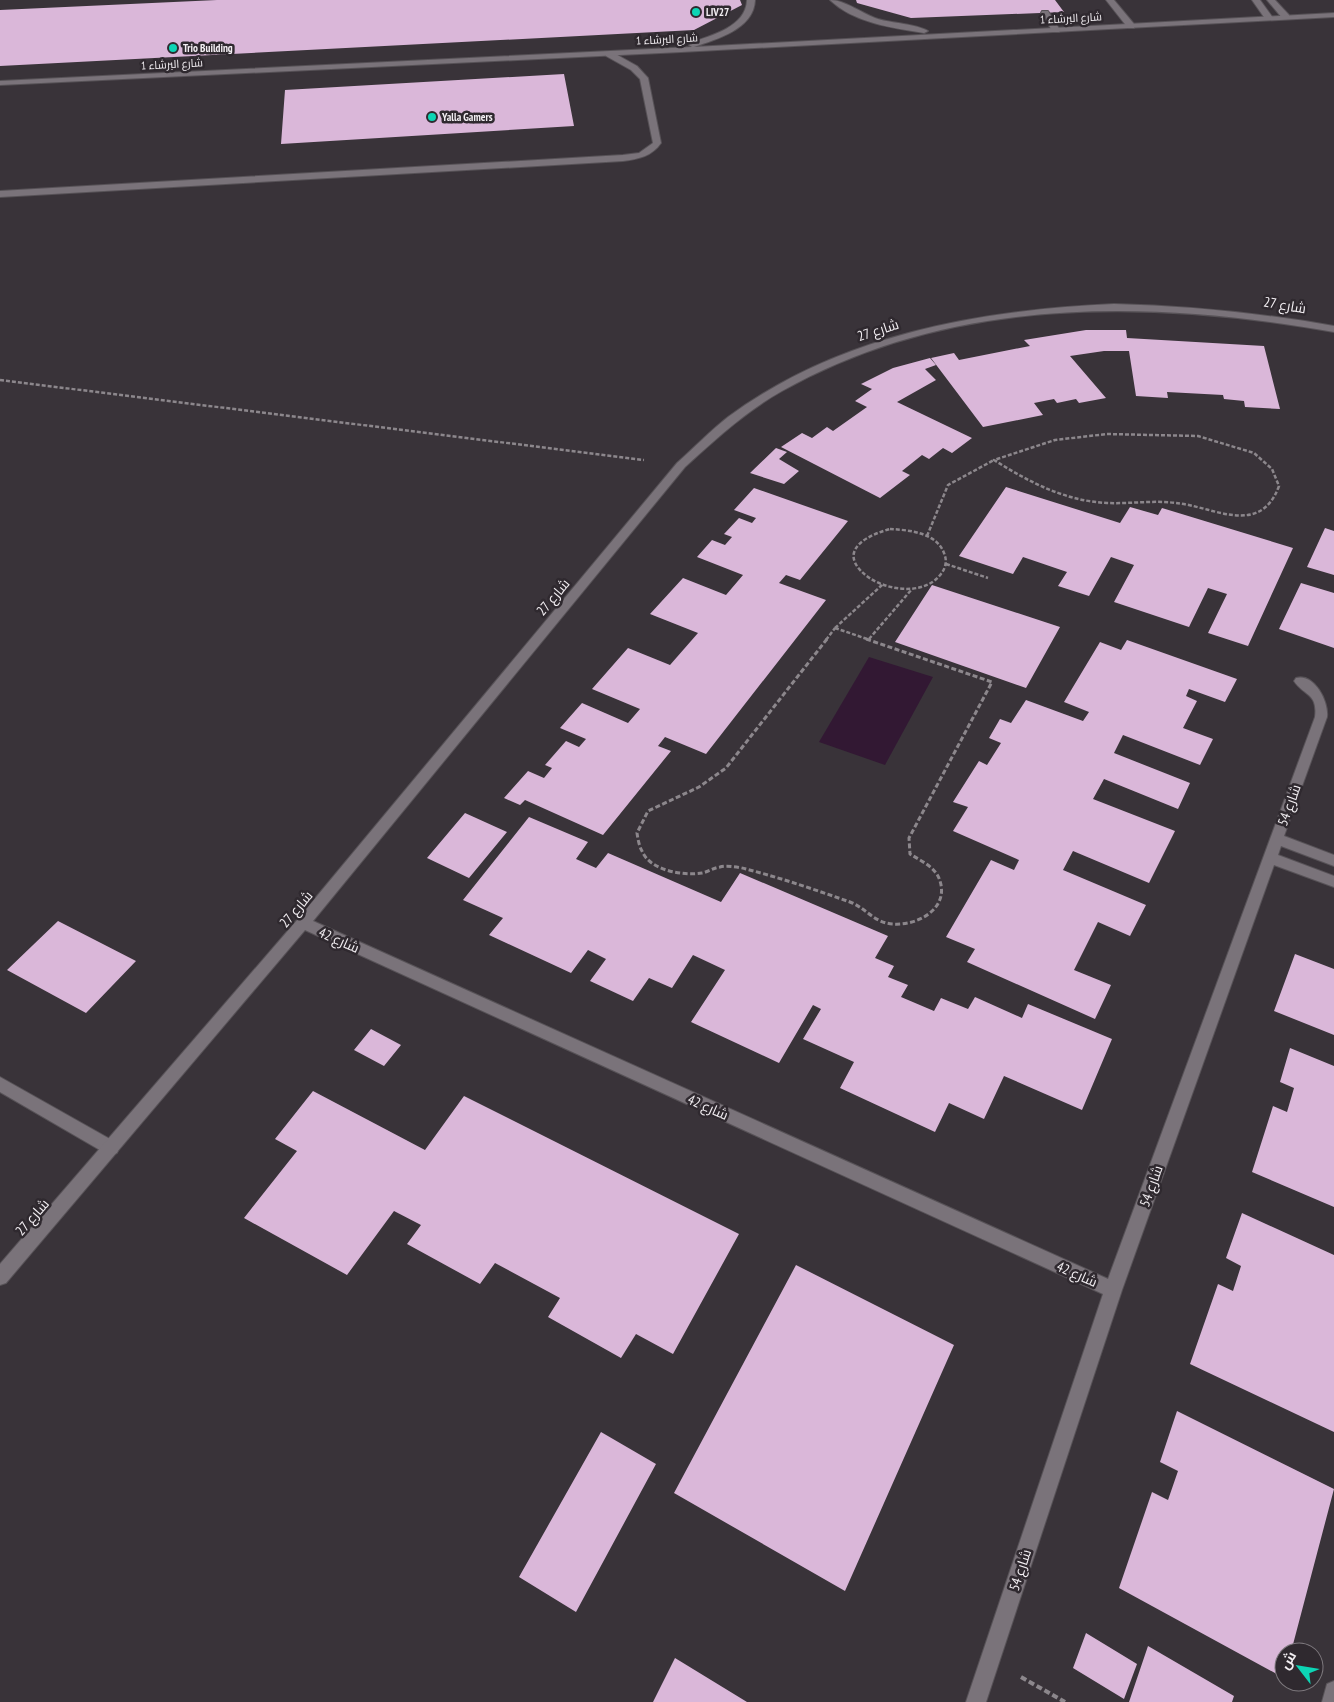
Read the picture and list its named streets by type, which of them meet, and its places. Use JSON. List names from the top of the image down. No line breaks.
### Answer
{"streets":{"street":["شارع البرشاء 1","شارع 27","شارع 54","شارع 42"]},"crossings":[["شارع 27","شارع 42"],["شارع 54","شارع 42"]],"places":["LIV27","Trio Building","Yalla Gamers"],"north":"top left"}
